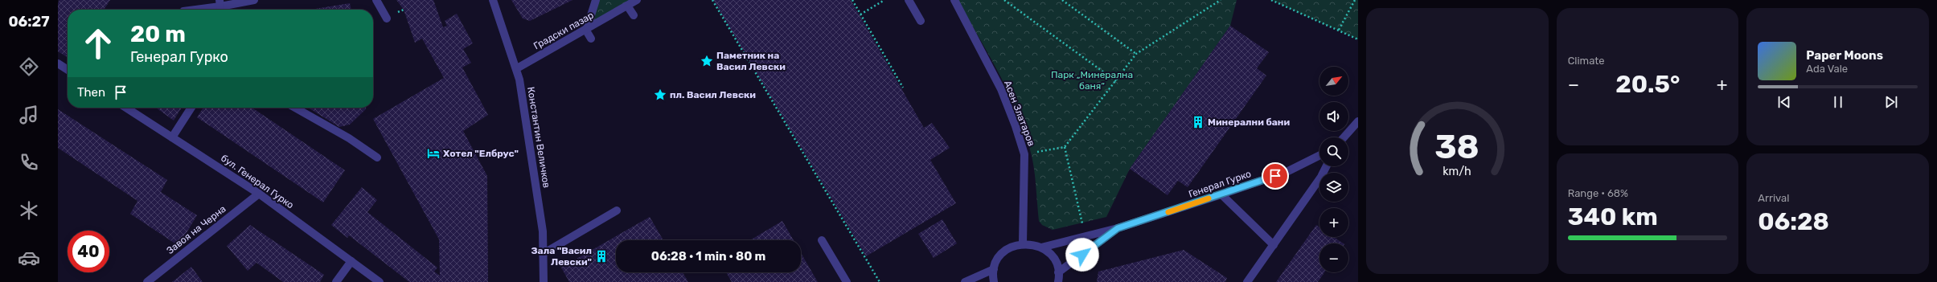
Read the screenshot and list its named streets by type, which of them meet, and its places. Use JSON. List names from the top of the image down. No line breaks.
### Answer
{"streets":{"street":["Градски пазар","Асен Златаров","Константин Величков","бул. Генерал Гурко","Генерал Гурко","Завоя на Черна"]},"crossings":[["Градски пазар","Константин Величков"],["бул. Генерал Гурко","Завоя на Черна"]],"parks":["Парк „Минерална баня“"],"places":{"place":["Паметник на Васил Левски","пл. Васил Левски"],"building":["Минерални бани","Зала \"Васил Левски\""],"hotel":["Хотел \"Елбрус\""]},"north":"top right","page":{"tabs":"06:27","tile":["Climate",["Range · 68%","340 km"],["Arrival","06:28"]],"turn":["20 m","Генерал Гурко"],"song":["Paper Moons","Ada Vale"],"map_buttons":["+","−"],"heat":["−","20.5°","+"],"then":"Then","limit":"40","trip":"06:28 · 1 min · 80 m","gauge":["38","km/h"]}}
